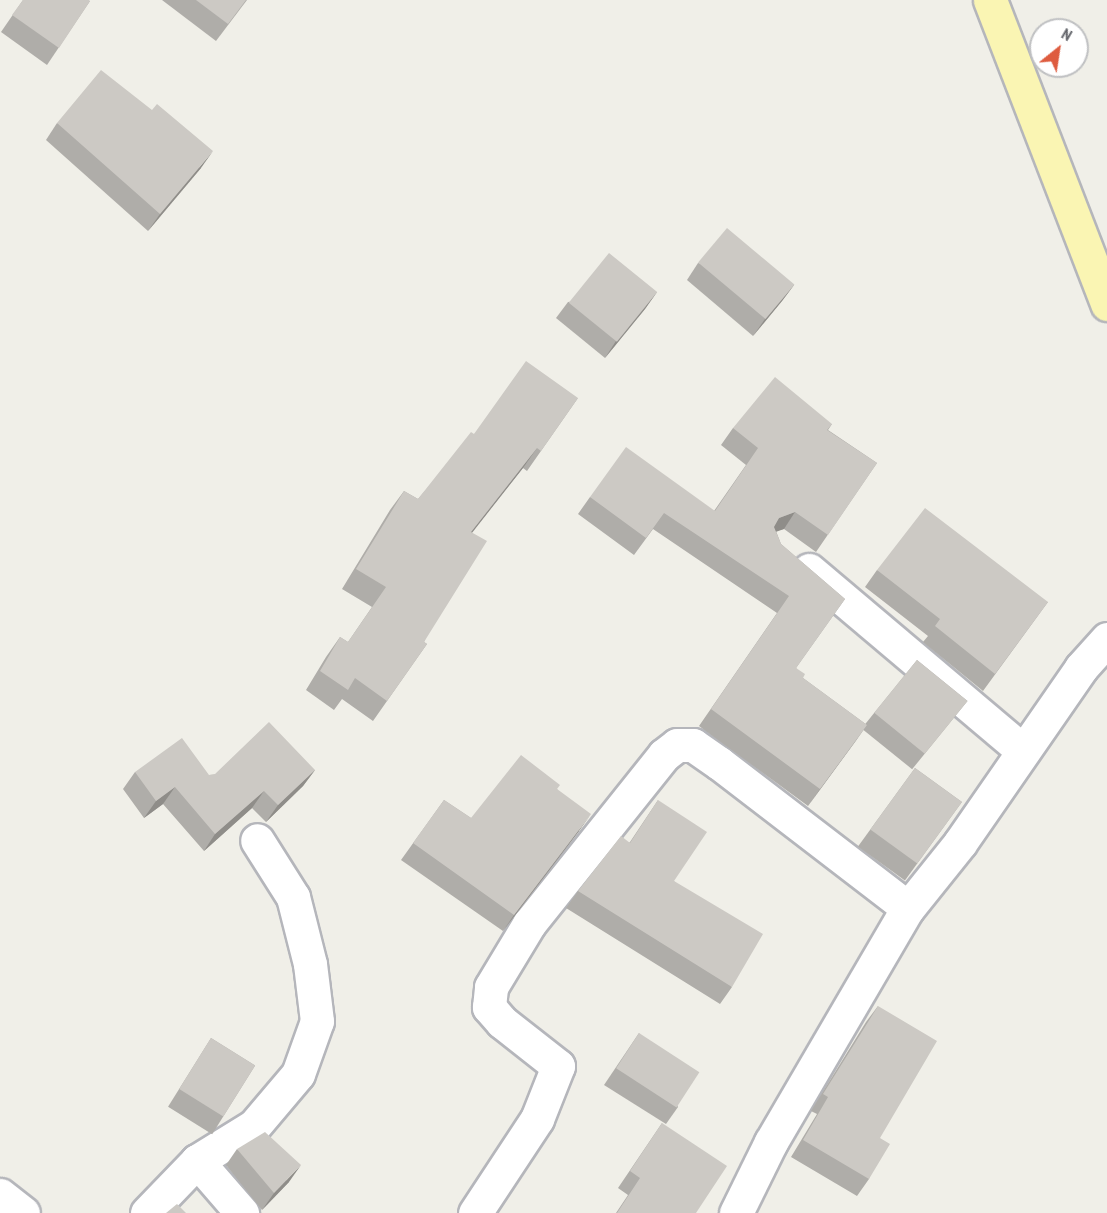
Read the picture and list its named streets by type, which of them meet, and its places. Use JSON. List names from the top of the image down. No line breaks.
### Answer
{"north":"top right"}
